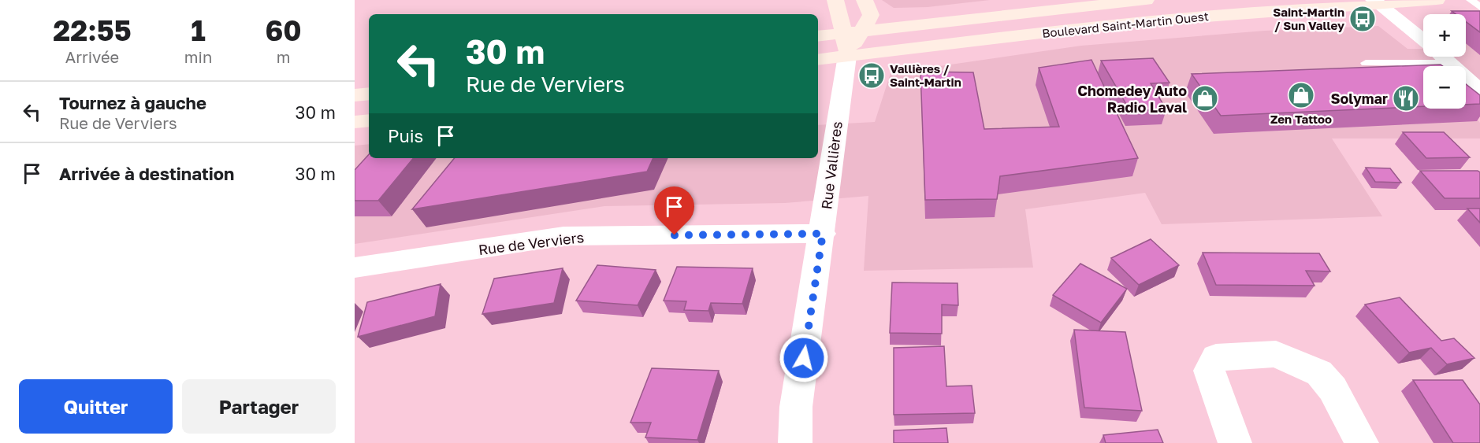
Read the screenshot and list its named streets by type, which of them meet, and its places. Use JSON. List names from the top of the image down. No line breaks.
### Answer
{"streets":{"main road":["Boulevard Saint-Martin Ouest"],"street":["Rue Vallières","Rue de Verviers"]},"crossings":[["Boulevard Saint-Martin Ouest","Rue Vallières"],["Rue Vallières","Rue de Verviers"]],"places":{"bus stop":["Saint-Martin / Sun Valley","Vallières / Saint-Martin"],"shop":["Zen Tattoo","Chomedey Auto Radio Laval"],"restaurant":["Solymar"]},"page":{"eta":["22:55","Arrivée","1","min","60","m"],"map_buttons":["+","−"],"turn":["30 m","Rue de Verviers"],"list":[{"name":"Tournez à gauche","note":"Rue de Verviers","value":"30 m"},{"name":"Arrivée à destination","value":"30 m"}],"then":"Puis","buttons":["Quitter","Partager"]}}
